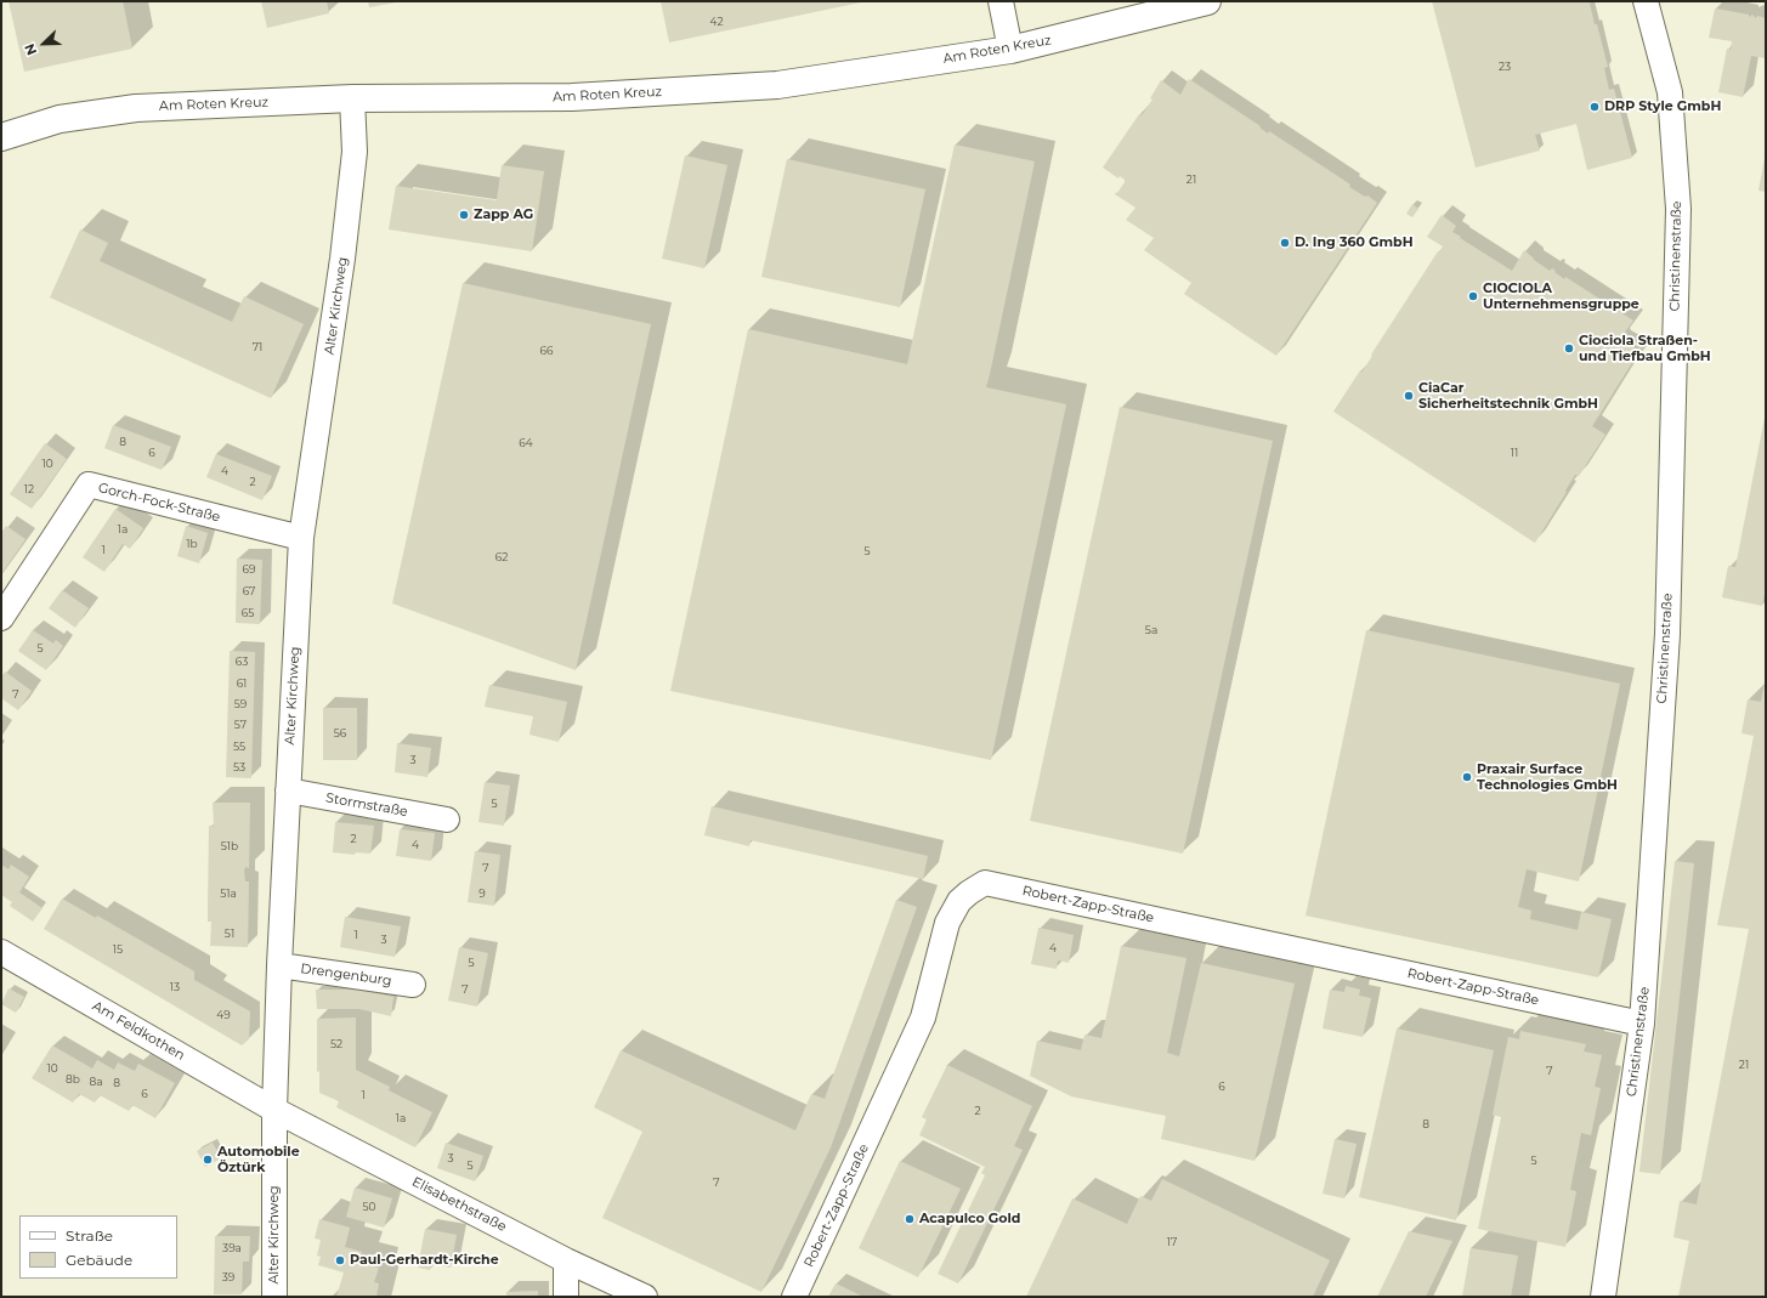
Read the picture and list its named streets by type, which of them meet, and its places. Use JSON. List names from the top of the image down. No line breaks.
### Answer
{"streets":{"street":["Am Roten Kreuz","Christinenstraße","Alter Kirchweg","Gorch-Fock-Straße","Stormstraße","Robert-Zapp-Straße","Drengenburg","Am Feldkothen","Elisabethstraße"]},"crossings":[["Am Roten Kreuz","Alter Kirchweg"],["Christinenstraße","Robert-Zapp-Straße"],["Alter Kirchweg","Gorch-Fock-Straße"],["Alter Kirchweg","Stormstraße"],["Alter Kirchweg","Drengenburg"],["Alter Kirchweg","Am Feldkothen"],["Alter Kirchweg","Elisabethstraße"],["Am Feldkothen","Elisabethstraße"]],"places":["DRP Style GmbH","Zapp AG","D. Ing 360 GmbH","CIOCIOLA Unternehmensgruppe","Ciociola Straßen- und Tiefbau GmbH","CiaCar Sicherheitstechnik GmbH","Praxair Surface Technologies GmbH","Automobile Öztürk","Acapulco Gold","Paul-Gerhardt-Kirche"],"house_numbers":["42","23","21","71","66","8","64","6","11","10","4","2","12","1a","1b","1","5","62","69","67","65","5a","5","63","61","7","59","57","56","55","3","53","5","2","4","51b","7","51a","9","51","1","3","4","15","5","13","7","49","52","21","10","7","8b","8a","8","6","6","1","2","1a","8","3","5","5","7","50","17","39a","39"],"legend":["Straße","Gebäude"],"north":"bottom left"}
